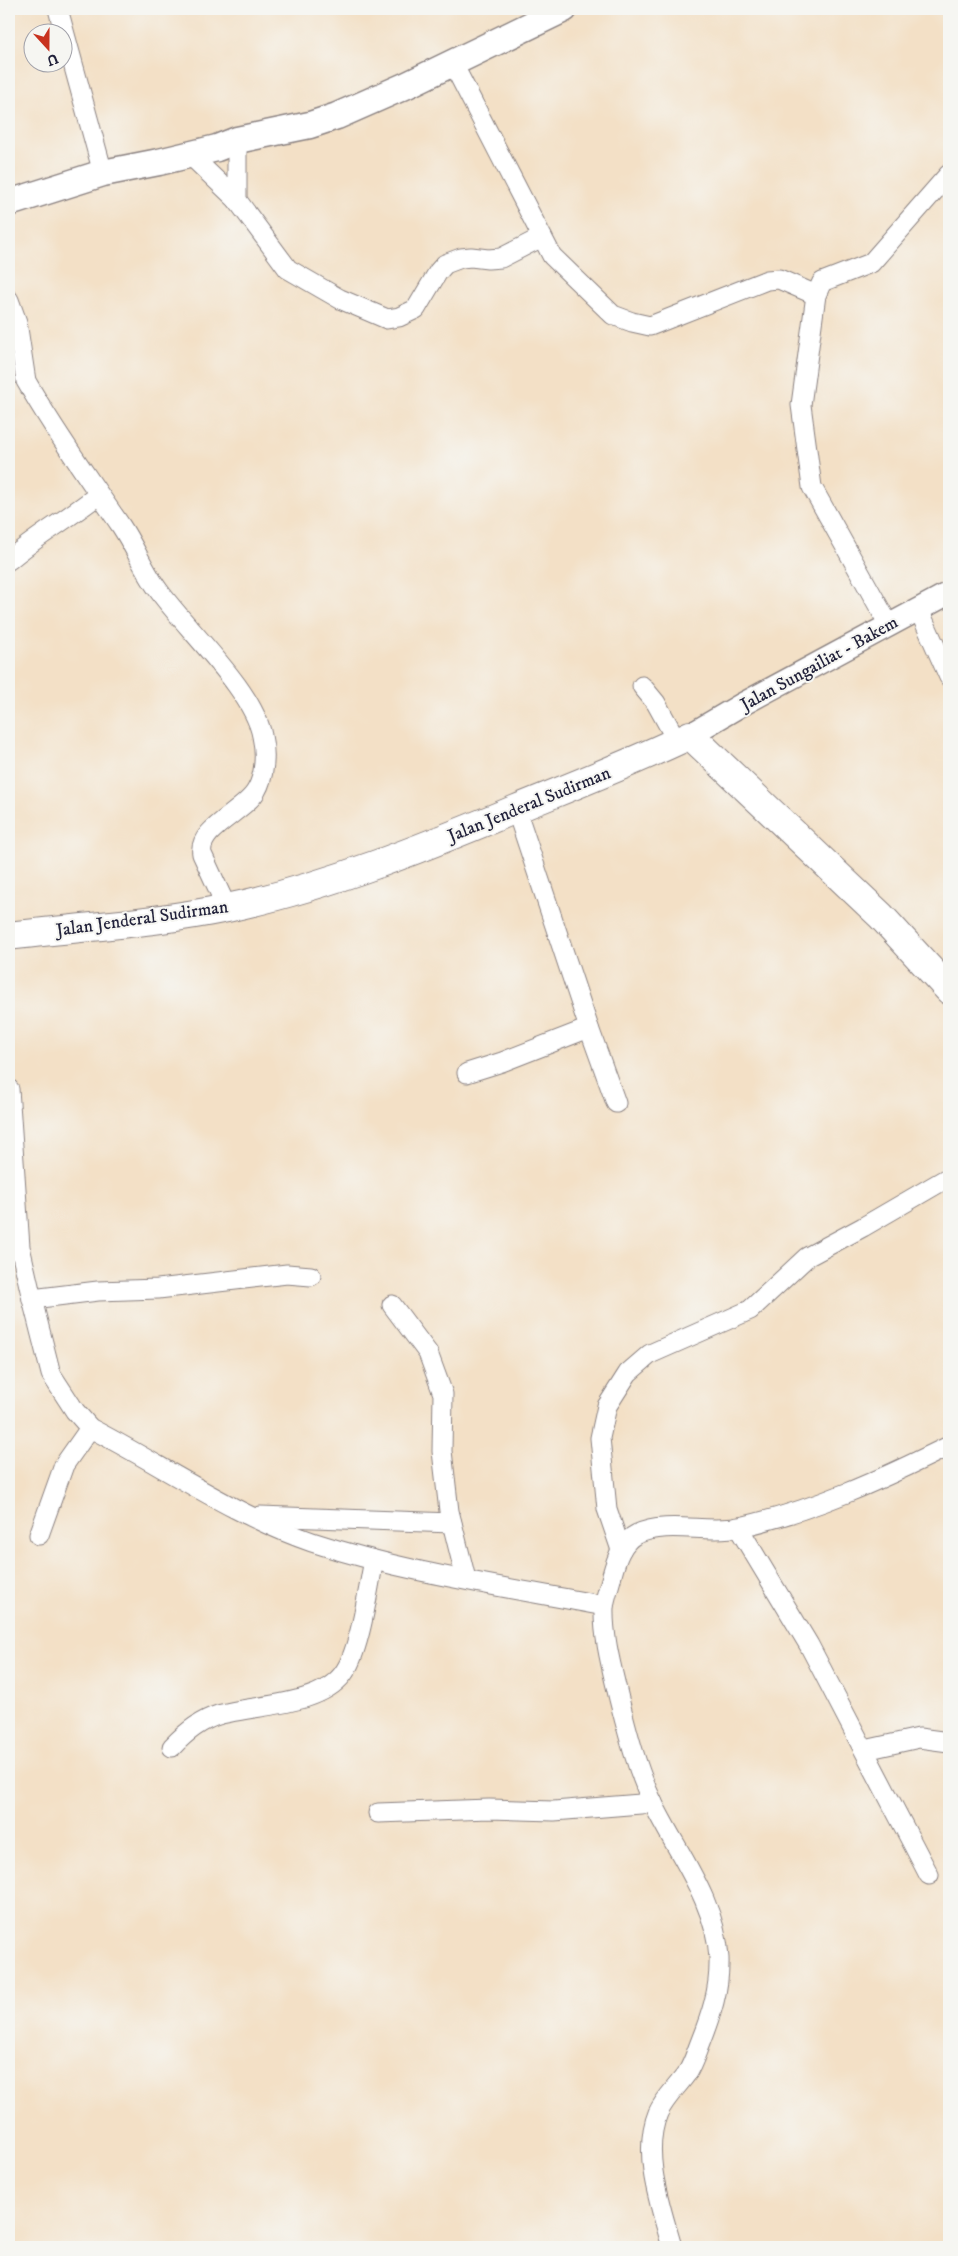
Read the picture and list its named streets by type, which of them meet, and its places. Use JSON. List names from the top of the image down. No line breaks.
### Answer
{"streets":{"highway":["Jalan Jenderal Sudirman"],"street":["Jalan Sungailiat - Bakem"]},"crossings":[["Jalan Sungailiat - Bakem","Jalan Jenderal Sudirman"]],"north":"bottom"}
